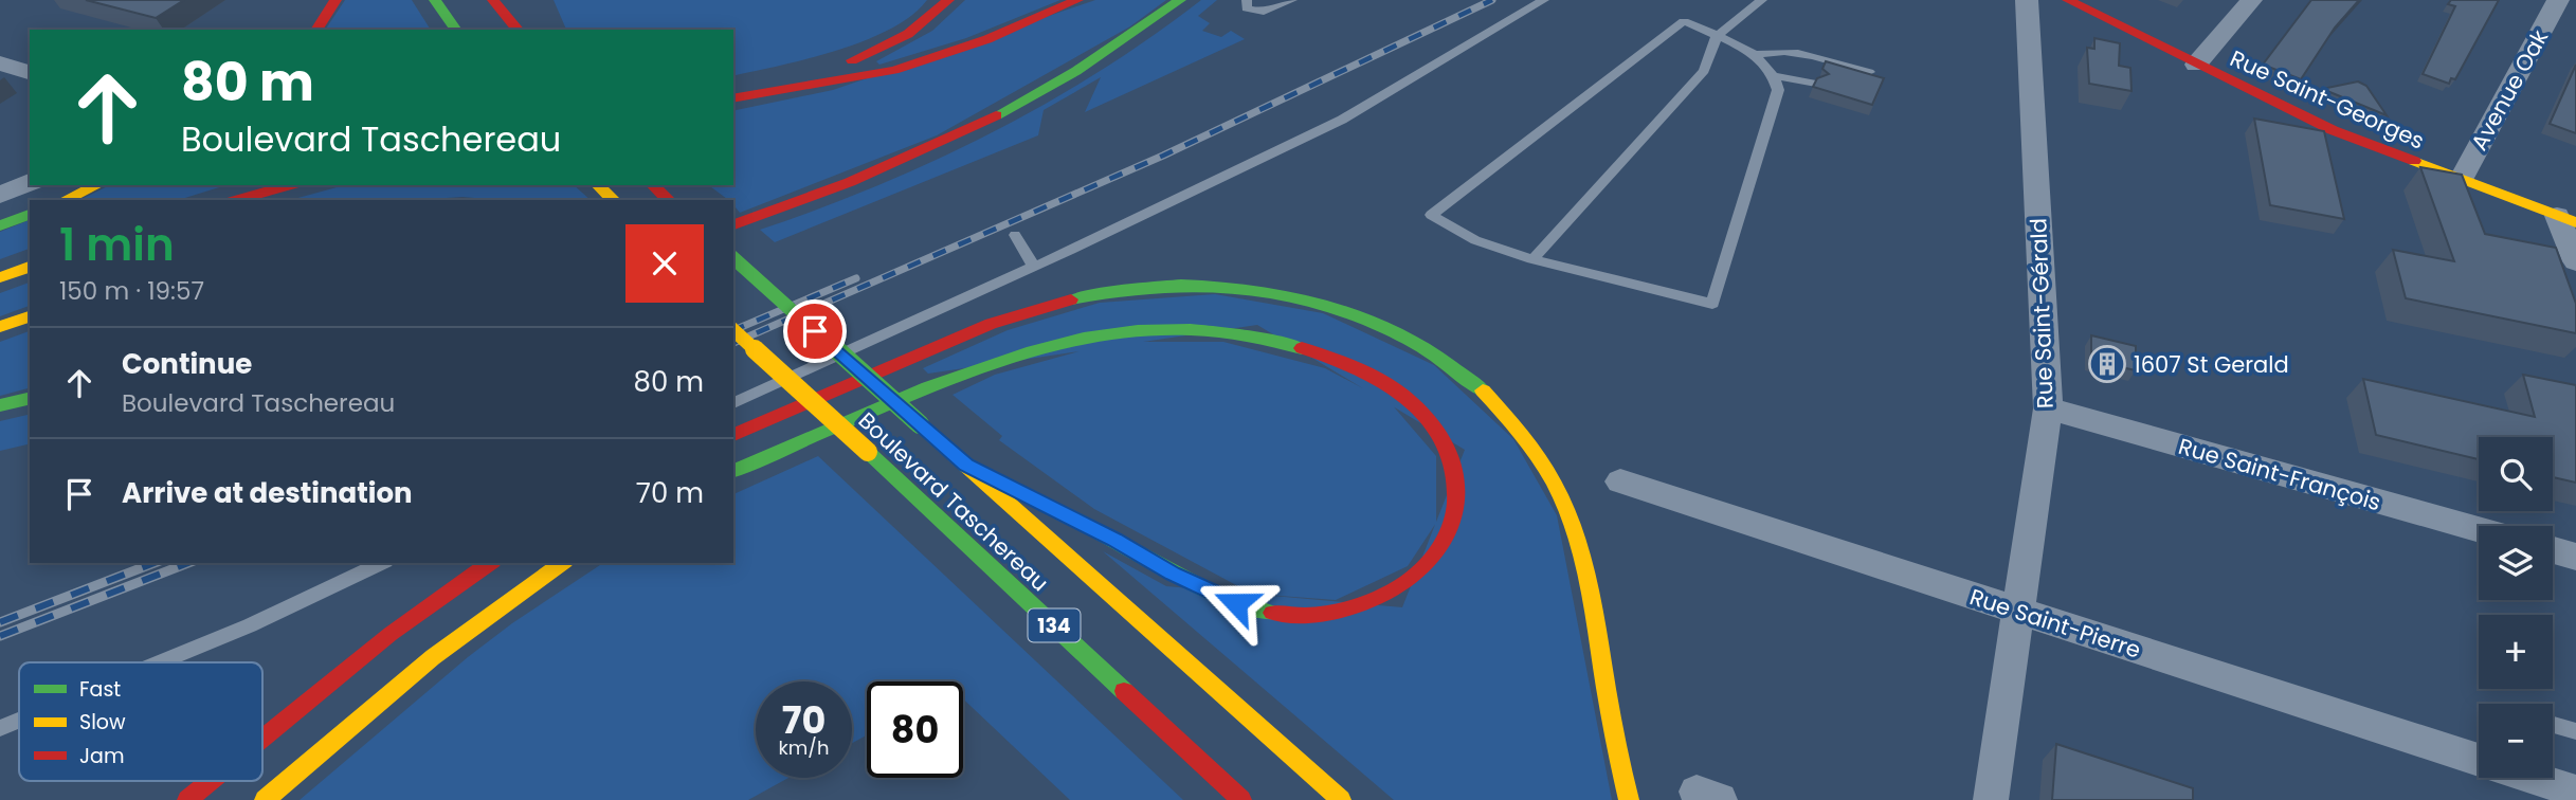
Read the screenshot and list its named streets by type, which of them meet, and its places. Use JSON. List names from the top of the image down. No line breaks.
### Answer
{"streets":{"main road":["Rue Saint-Georges","Boulevard Taschereau","134"],"street":["Avenue Oak","Rue Saint-Gérald","Rue Saint-François","Rue Saint-Pierre"]},"crossings":[["Avenue Oak","Rue Saint-Georges"],["Rue Saint-Gérald","Rue Saint-François"],["Rue Saint-Gérald","Rue Saint-Pierre"]],"places":{"building":["1607 St Gerald"]},"legend":["Fast","Slow","Jam"],"page":{"turn":["80 m","Boulevard Taschereau"],"heading":["1 min","150 m · 19:57"],"list":[{"name":"Continue","note":"Boulevard Taschereau","value":"80 m"},{"name":"Arrive at destination","value":"70 m"}],"map_buttons":["+","−"],"speed":"70 km/h","limit":"80"}}
